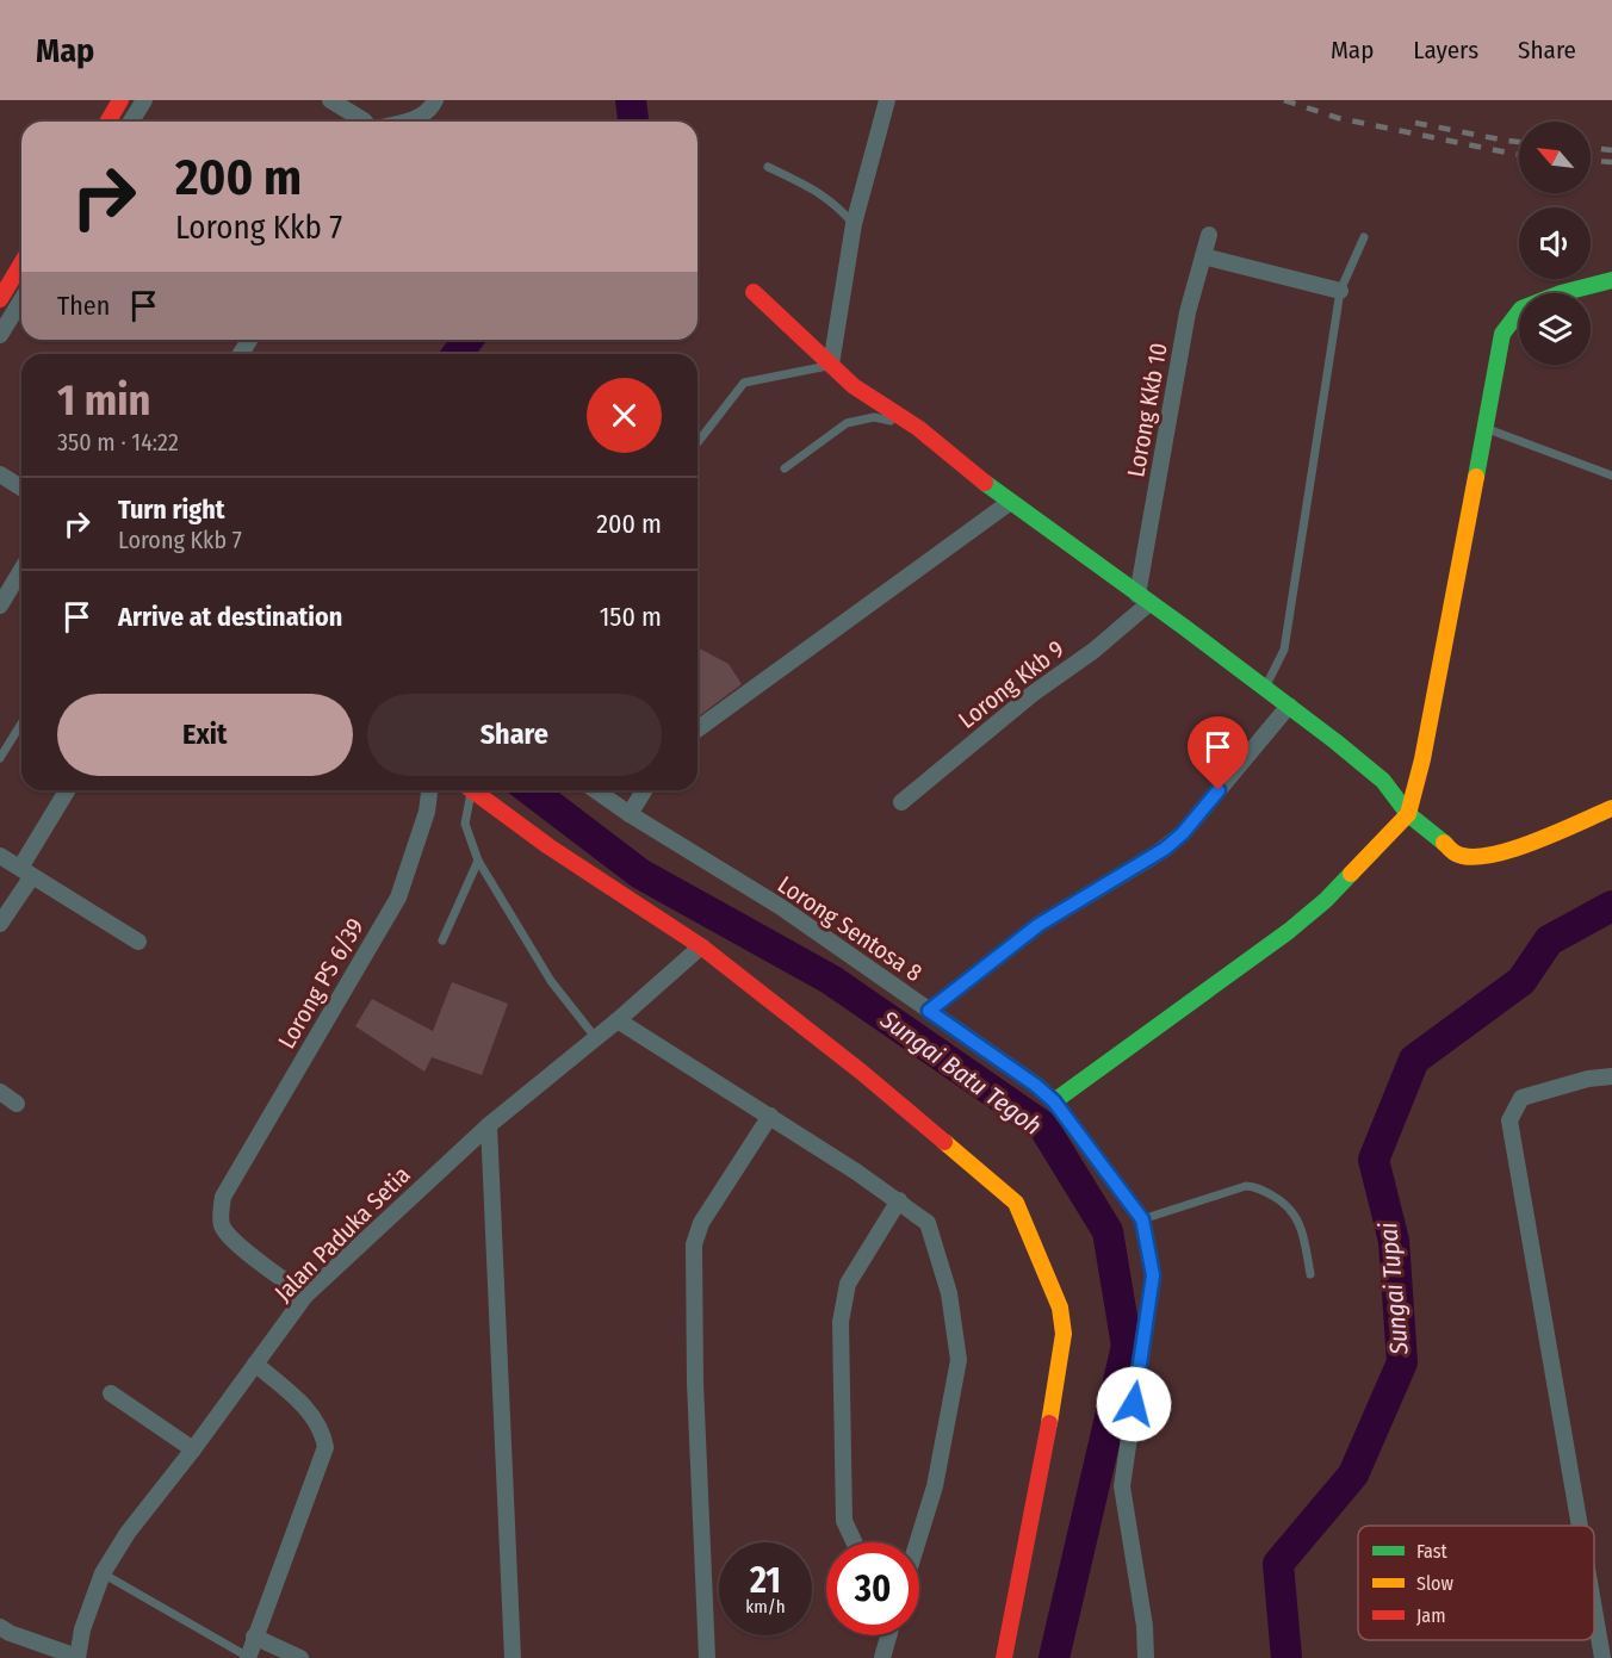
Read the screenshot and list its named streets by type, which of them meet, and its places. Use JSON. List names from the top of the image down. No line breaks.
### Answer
{"streets":{"street":["Lorong Kkb 10","Lorong Kkb 9","Lorong Sentosa 8","Lorong PS 6/39","Jalan Paduka Setia"]},"crossings":[["Lorong Kkb 10","Lorong Kkb 9"],["Lorong PS 6/39","Jalan Paduka Setia"]],"water":["Sungai Batu Tegoh","Sungai Tupai"],"legend":["Fast","Slow","Jam"],"north":"top left","page":{"header":"Map","nav":["Map","Layers","Share"],"turn":["200 m","Lorong Kkb 7"],"then":"Then","heading":["1 min","350 m · 14:22"],"list":[{"name":"Turn right","note":"Lorong Kkb 7","value":"200 m"},{"name":"Arrive at destination","value":"150 m"}],"buttons":["Exit","Share"],"speed":"21 km/h","limit":"30"}}
